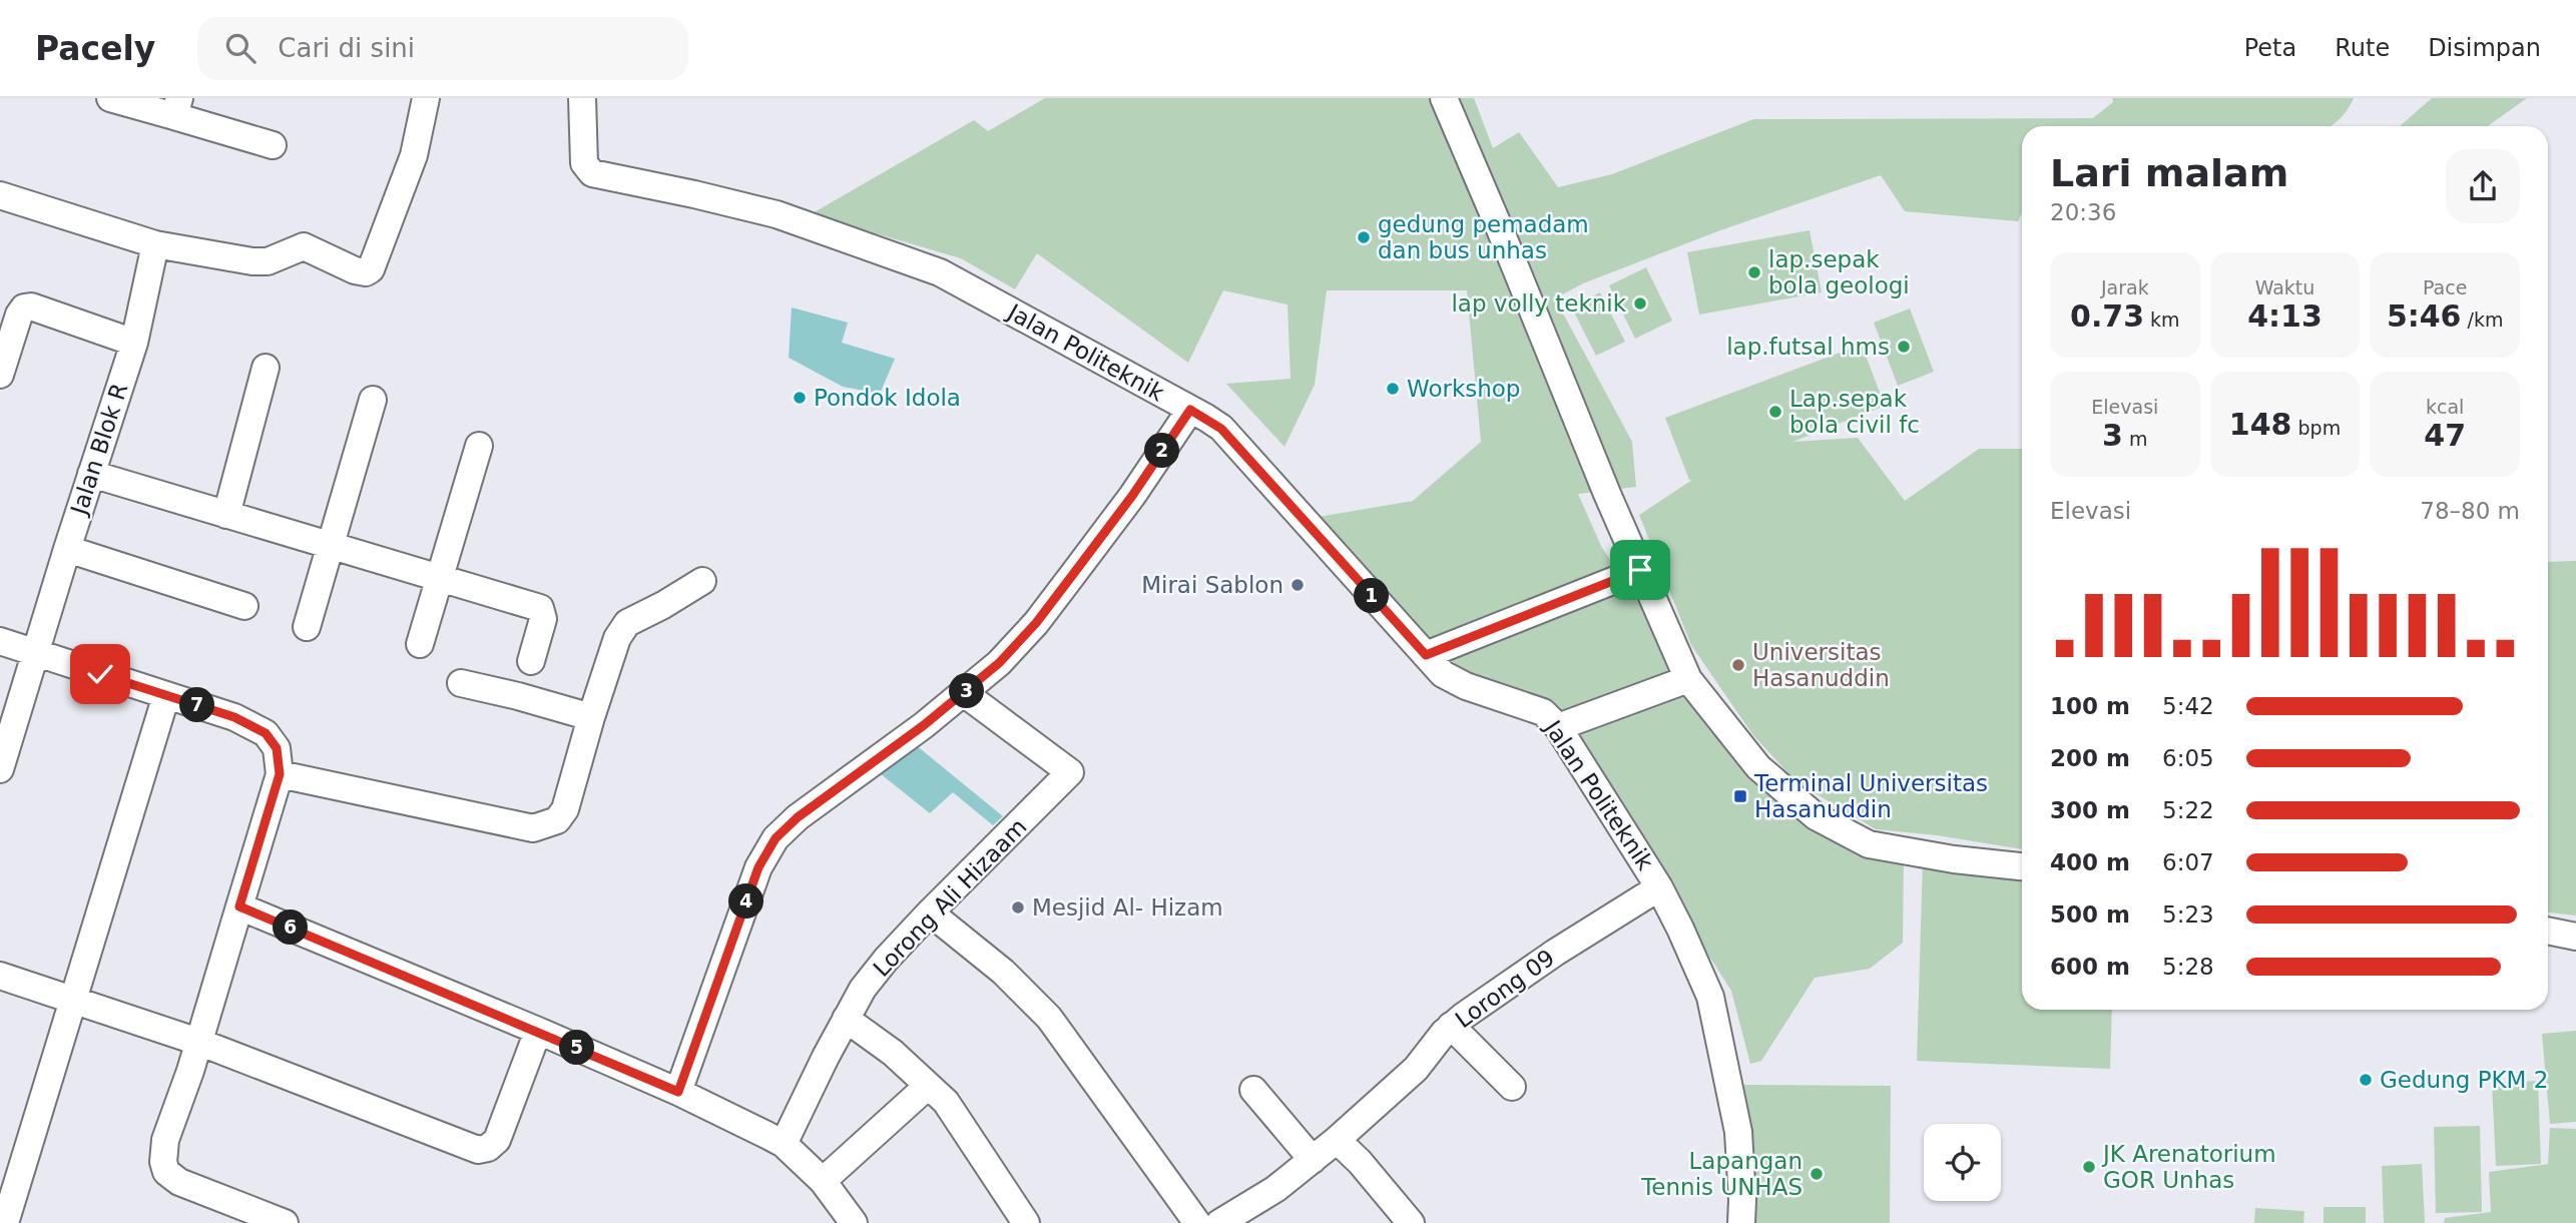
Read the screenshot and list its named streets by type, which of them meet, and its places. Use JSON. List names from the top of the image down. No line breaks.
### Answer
{"streets":{"street":["Jalan Politeknik","Jalan Blok R","Lorong Ali Hizaam","Lorong 09"]},"crossings":[["Jalan Politeknik","Lorong 09"]],"places":{"other":["gedung pemadam dan bus unhas","lap.sepak bola geologi","lap volly teknik","lap.futsal hms","Workshop","Pondok Idola","Lap.sepak bola civil fc","Mirai Sablon","Universitas Hasanuddin","Mesjid Al- Hizam","Gedung PKM 2","JK Arenatorium GOR Unhas","Lapangan Tennis UNHAS"],"transit":["Terminal Universitas Hasanuddin"]},"page":{"header":"Pacely","search":"Cari di sini","nav":["Peta","Rute","Disimpan"],"heading":["Lari malam","20:36"],"stats":[["Jarak","0.73 km"],["Waktu","4:13"],["Pace","5:46 /km"],["Elevasi","3 m"],["148 bpm"],["kcal","47"]],"pins":["2","1","3","7","4","6","5"],"chart":["Elevasi","78–80 m"],"list":[{"name":"100 m","note":"5:42"},{"name":"200 m","note":"6:05"},{"name":"300 m","note":"5:22"},{"name":"400 m","note":"6:07"},{"name":"500 m","note":"5:23"},{"name":"600 m","note":"5:28"}]}}
